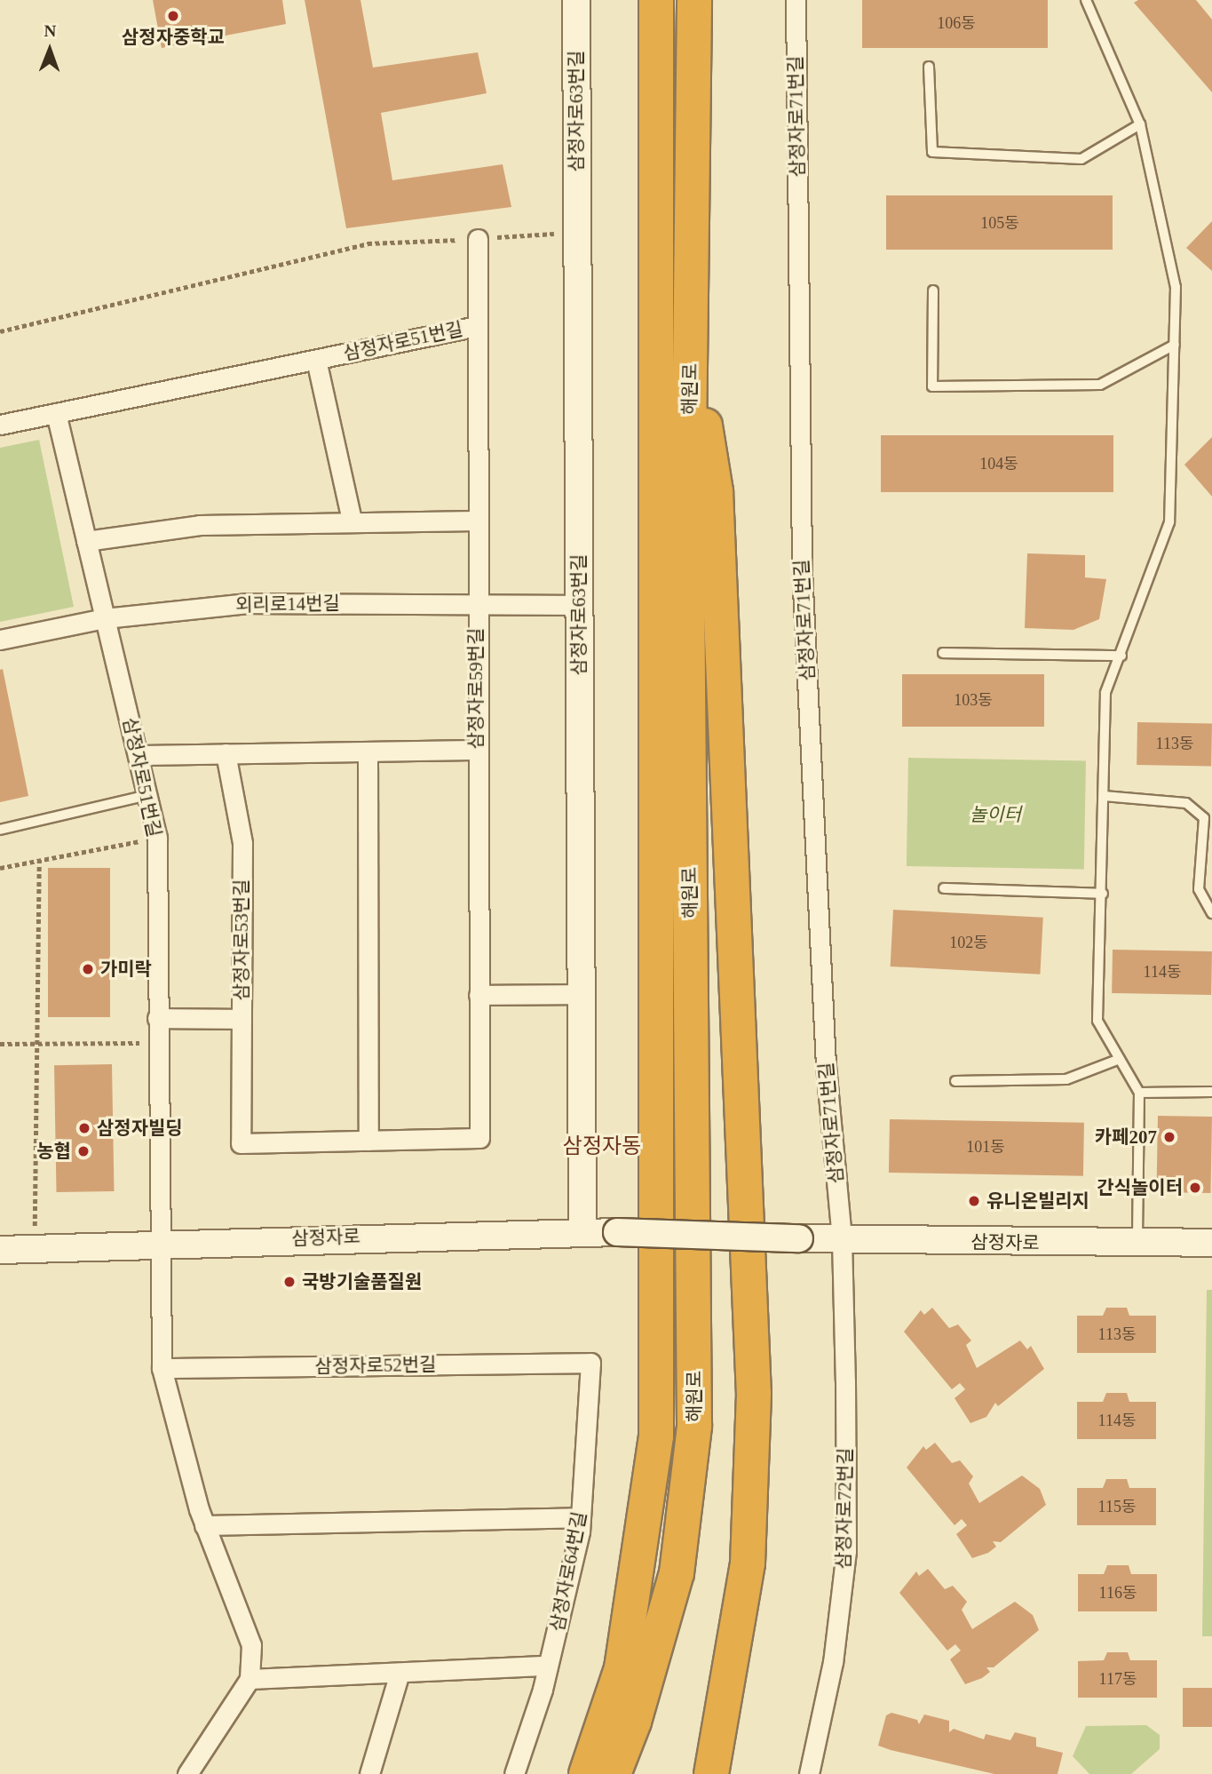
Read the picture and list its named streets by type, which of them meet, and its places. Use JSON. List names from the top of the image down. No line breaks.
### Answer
{"streets":{"highway":["해원로"],"street":["삼정자로63번길","삼정자로71번길","삼정자로51번길","외리로14번길","삼정자로59번길","삼정자로53번길","삼정자로","삼정자로52번길","삼정자로72번길","삼정자로64번길"]},"crossings":[["삼정자로63번길","외리로14번길"],["삼정자로63번길","삼정자로"],["삼정자로71번길","삼정자로"],["삼정자로71번길","삼정자로72번길"],["삼정자로51번길","외리로14번길"],["삼정자로51번길","삼정자로59번길"],["삼정자로51번길","삼정자로"],["외리로14번길","삼정자로59번길"],["삼정자로59번길","삼정자로53번길"],["삼정자로","삼정자로72번길"],["삼정자로52번길","삼정자로64번길"]],"districts":["삼정자동"],"parks":["놀이터"],"places":["삼정자중학교","가미락","삼정자빌딩","카페207","농협","간식놀이터","유니온빌리지","국방기술품질원"],"house_numbers":["106동","105동","104동","103동","113동","102동","114동","101동","113동","114동","115동","116동","117동"],"north":"top"}
